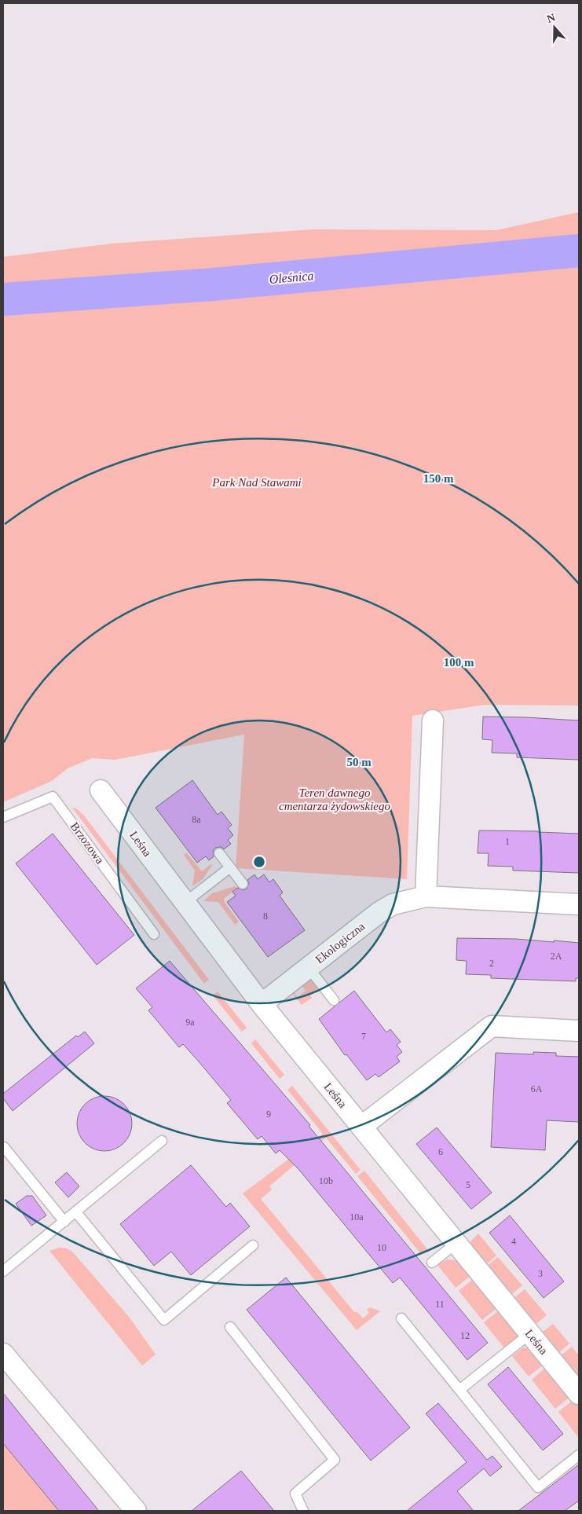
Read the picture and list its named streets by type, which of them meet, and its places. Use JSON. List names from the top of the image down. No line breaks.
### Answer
{"streets":{"street":["Leśna","Ekologiczna"],"lane":["Brzozowa"]},"crossings":[["Leśna","Ekologiczna"]],"water":["Oleśnica"],"parks":["Park Nad Stawami","Teren dawnego cmentarza żydowskiego"],"house_numbers":["8a","1","8","2A","2","9a","7","6A","9","6","10b","5","10a","4","10","3","11","12"],"north":"top","rings":["150 m","100 m","50 m"]}
